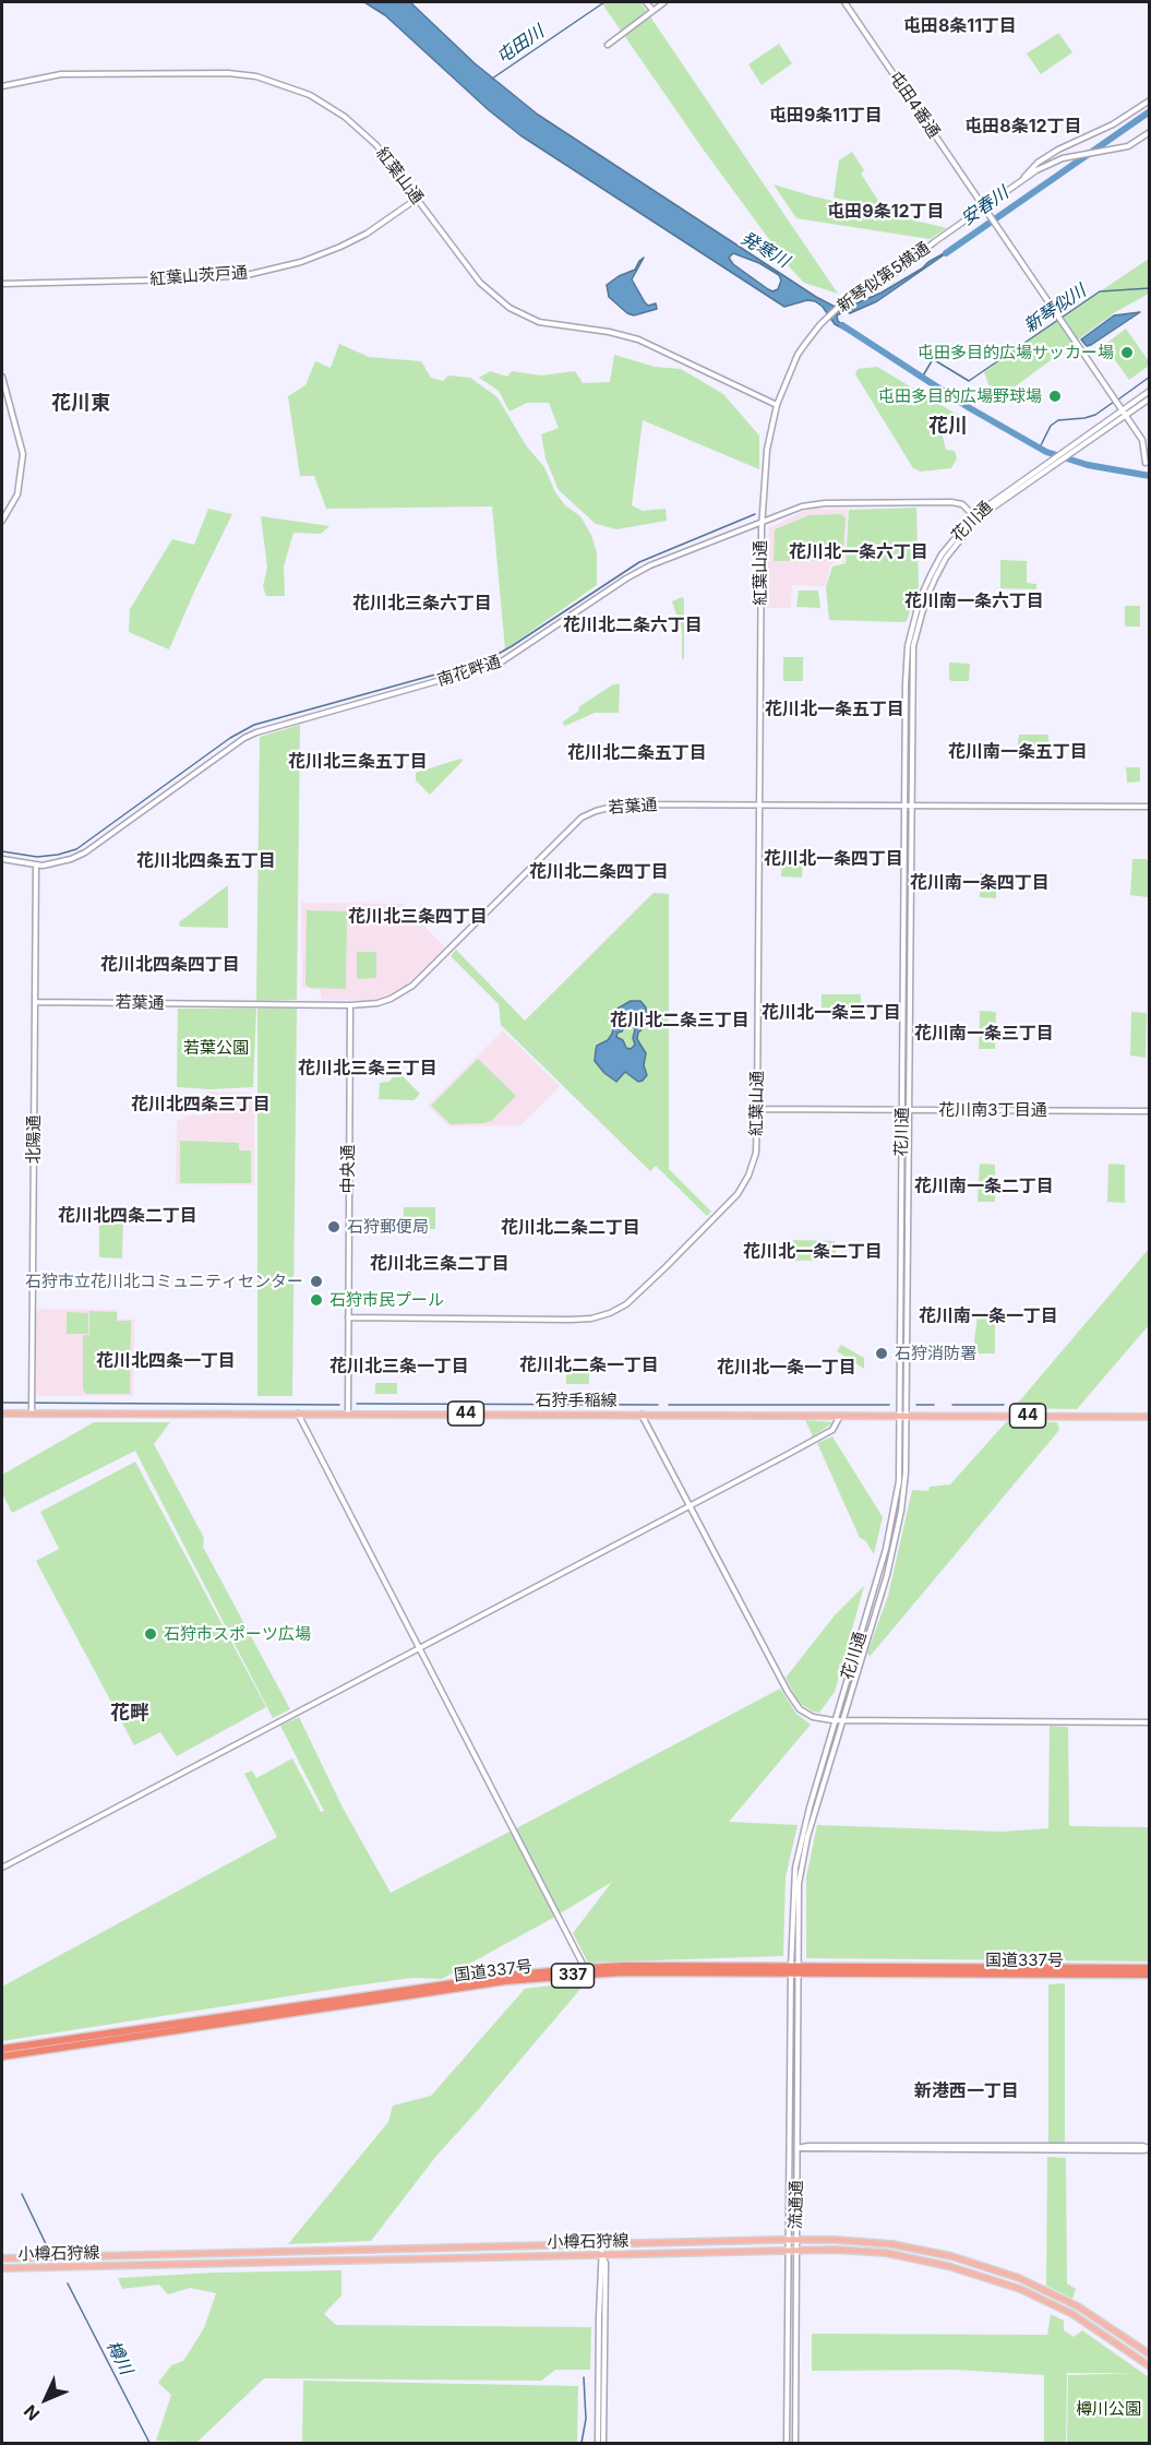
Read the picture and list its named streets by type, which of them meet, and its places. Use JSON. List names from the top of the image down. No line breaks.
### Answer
{"streets":{"highway":["国道337号","337"],"main road":["石狩手稲線","44","小樽石狩線"],"street":["屯田4番通","紅葉山通","紅葉山茨戸通","新琴似第5横通","花川通","南花畔通","若葉通","花川南3丁目通","北陽通","中央通","流通通"]},"crossings":[["屯田4番通","新琴似第5横通"],["屯田4番通","花川通"],["紅葉山通","紅葉山茨戸通"],["紅葉山通","新琴似第5横通"],["紅葉山通","南花畔通"],["紅葉山通","若葉通"],["紅葉山通","花川南3丁目通"],["紅葉山通","中央通"],["花川通","南花畔通"],["花川通","若葉通"],["花川通","花川南3丁目通"],["花川通","石狩手稲線"],["花川通","国道337号"],["花川通","流通通"],["南花畔通","北陽通"],["若葉通","北陽通"],["若葉通","中央通"],["北陽通","石狩手稲線"],["中央通","石狩手稲線"],["国道337号","流通通"],["流通通","小樽石狩線"]],"districts":["屯田8条11丁目","屯田9条11丁目","屯田8条12丁目","屯田9条12丁目","花川東","花川","花川北一条六丁目","花川南一条六丁目","花川北三条六丁目","花川北二条六丁目","花川北一条五丁目","花川南一条五丁目","花川北二条五丁目","花川北三条五丁目","花川北一条四丁目","花川北四条五丁目","花川北二条四丁目","花川南一条四丁目","花川北三条四丁目","花川北四条四丁目","花川北一条三丁目","花川北二条三丁目","花川南一条三丁目","花川北三条三丁目","花川北四条三丁目","花川南一条二丁目","花川北四条二丁目","花川北二条二丁目","花川北一条二丁目","花川北三条二丁目","花川南一条一丁目","花川北四条一丁目","花川北二条一丁目","花川北三条一丁目","花川北一条一丁目","花畔","新港西一丁目"],"water":["屯田川","安春川","発寒川","新琴似川","樽川"],"parks":["若葉公園","樽川公園"],"places":["屯田多目的広場サッカー場","屯田多目的広場野球場","石狩郵便局","石狩市立花川北コミュニティセンター","石狩市民プール","石狩消防署","石狩市スポーツ広場"],"north":"bottom left"}
